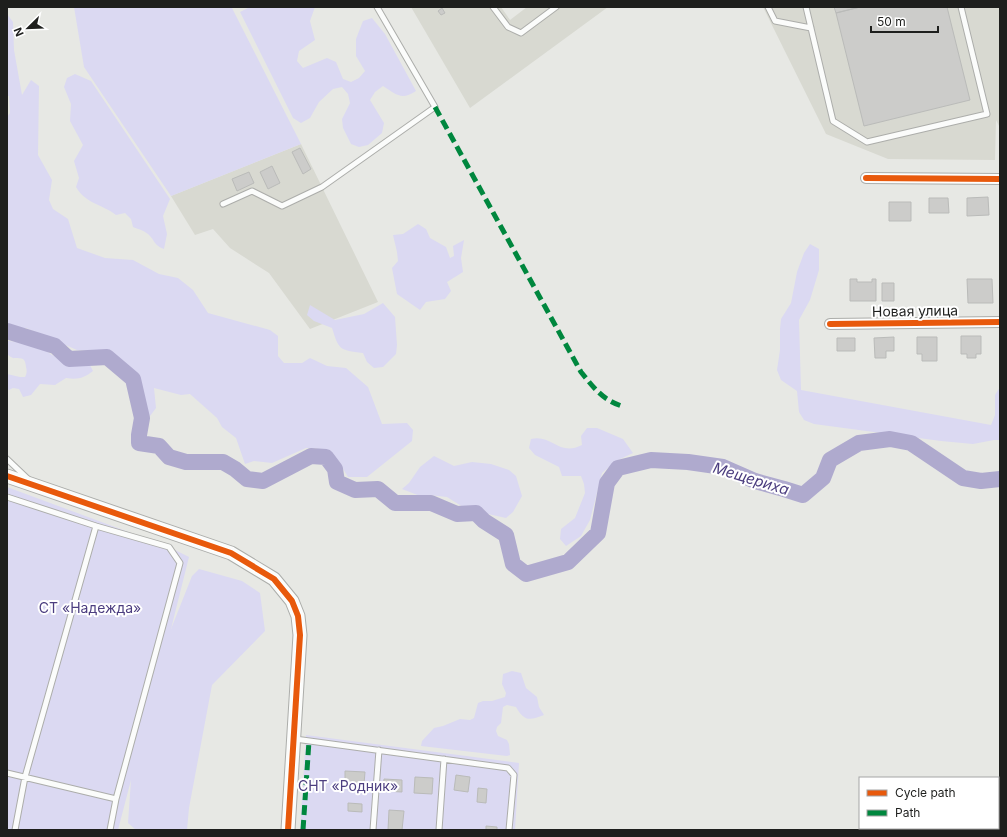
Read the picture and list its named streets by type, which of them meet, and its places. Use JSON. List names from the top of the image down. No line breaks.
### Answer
{"streets":{"street":["Новая улица"]},"water":["Мещериха"],"parks":["СТ «Надежда»","СНТ «Родник»"],"legend":["Cycle path","Path"],"scale_bar":"50 m","north":"bottom left"}
